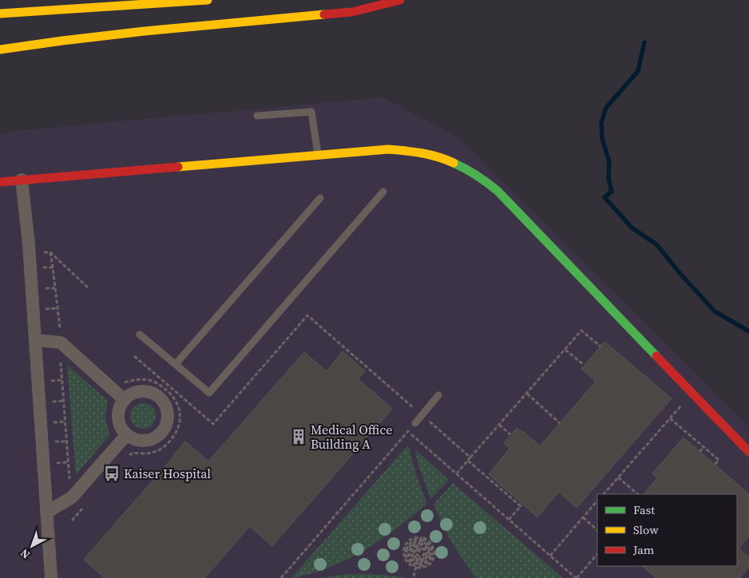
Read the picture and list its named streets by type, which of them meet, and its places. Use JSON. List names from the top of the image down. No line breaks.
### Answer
{"places":{"building":["Medical Office Building A"],"bus stop":["Kaiser Hospital"]},"legend":["Fast","Slow","Jam"],"north":"bottom left"}
